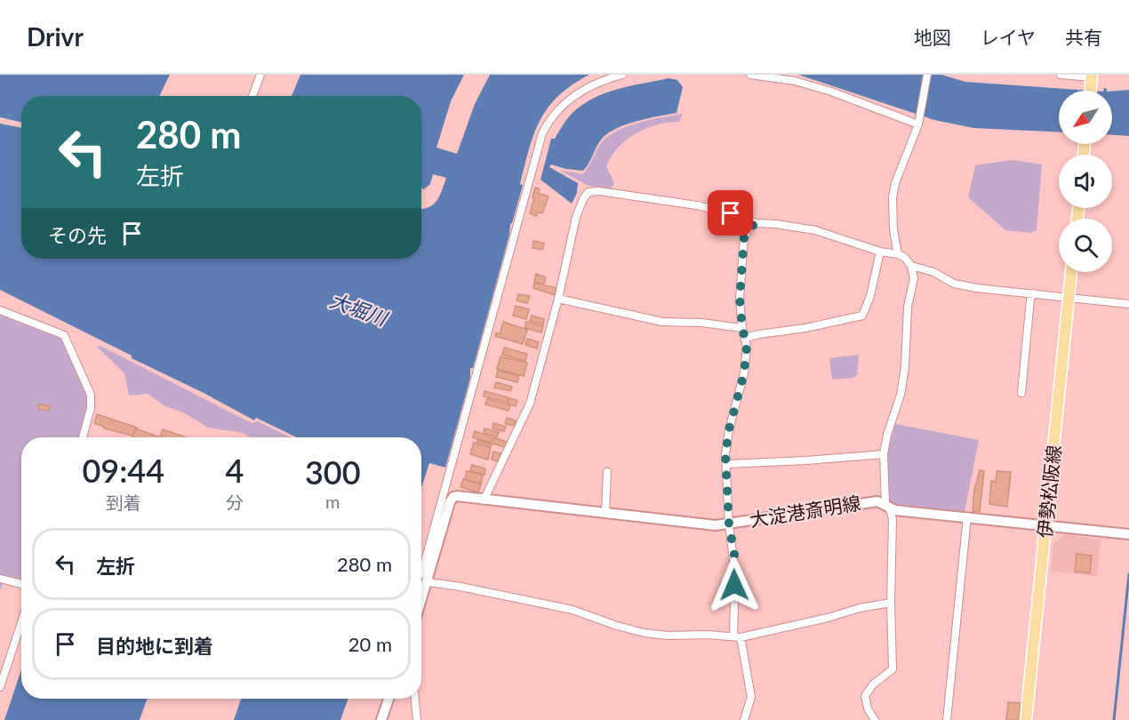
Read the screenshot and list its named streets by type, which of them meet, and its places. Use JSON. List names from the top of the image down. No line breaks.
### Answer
{"streets":{"main road":["伊勢松阪線","大淀港斎明線"]},"crossings":[["伊勢松阪線","大淀港斎明線"]],"water":["大堀川"],"north":"bottom left","page":{"header":"Drivr","nav":["地図","レイヤ","共有"],"turn":["280 m","左折"],"then":"その先","eta":["09:44","到着","4","分","300","m"],"list":[{"name":"左折","value":"280 m"},{"name":"目的地に到着","value":"20 m"}]}}
